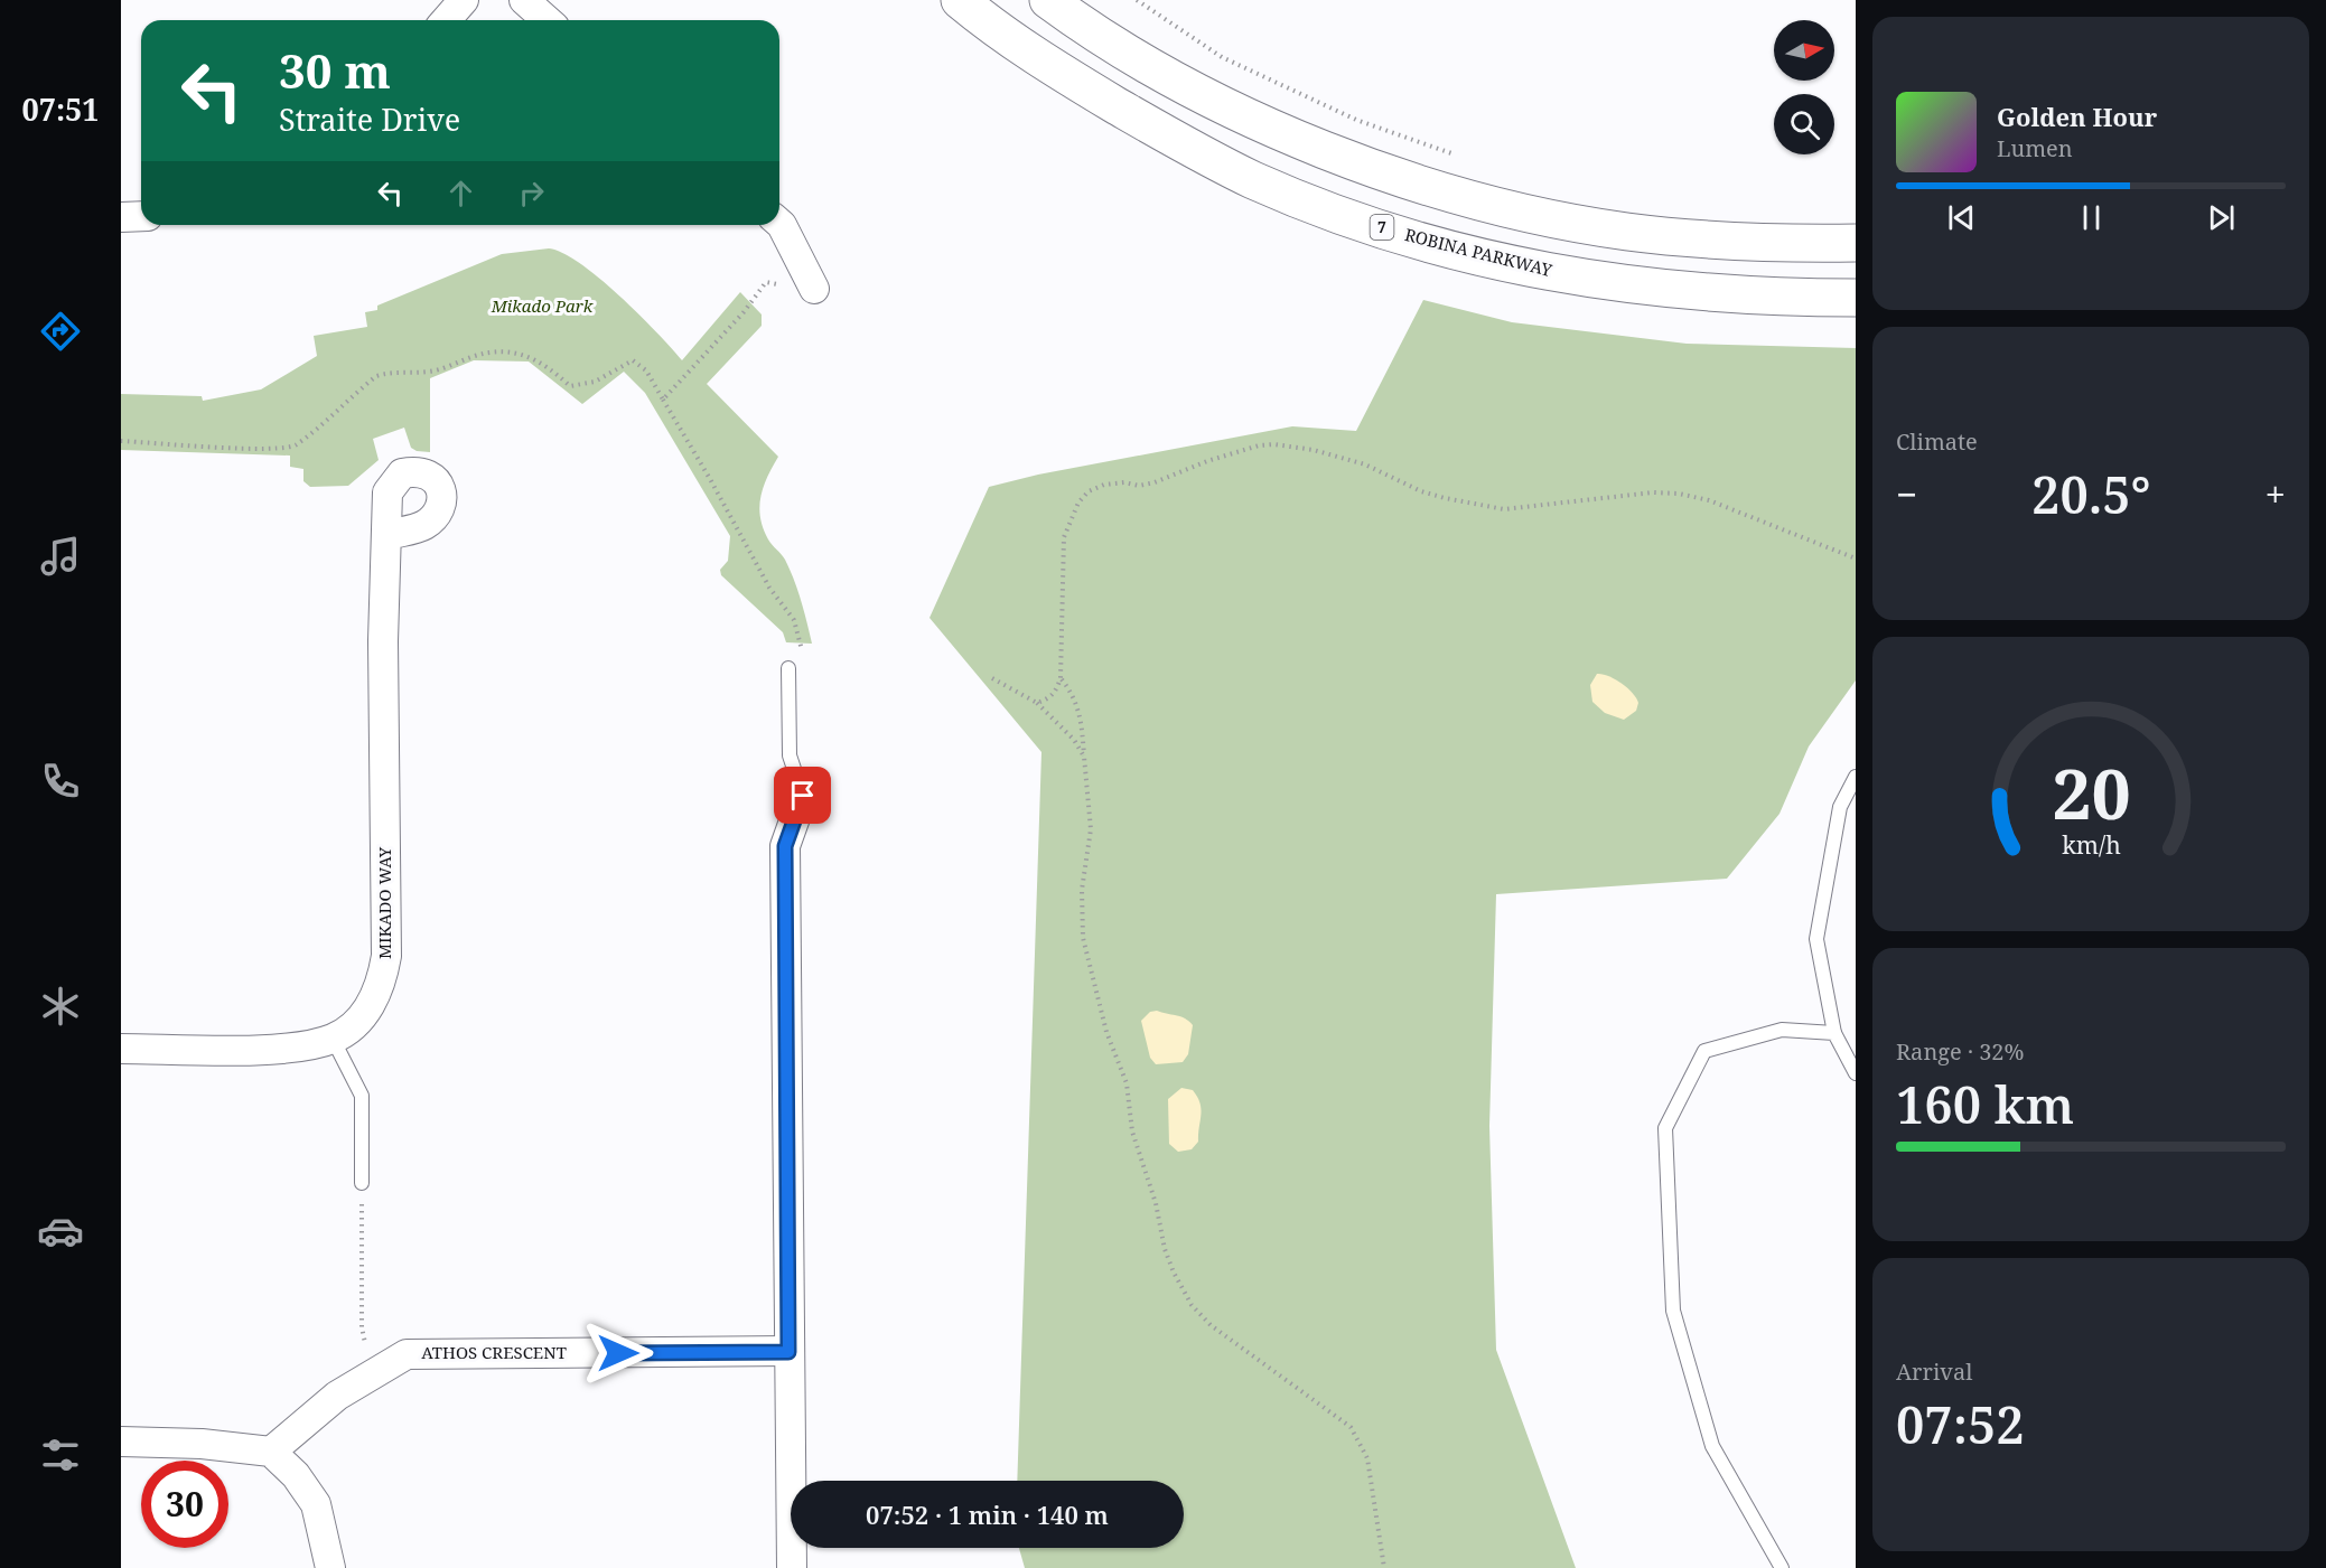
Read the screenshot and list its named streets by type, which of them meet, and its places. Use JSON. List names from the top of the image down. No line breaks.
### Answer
{"streets":{"main road":["7","ROBINA PARKWAY"],"street":["MIKADO WAY","ATHOS CRESCENT"]},"parks":["Mikado Park"],"north":"right","page":{"tabs":"07:51","turn":["30 m","Straite Drive"],"song":["Golden Hour","Lumen"],"tile":["Climate",["Range · 32%","160 km"],["Arrival","07:52"]],"heat":["−","20.5°","+"],"limit":"30","trip":"07:52 · 1 min · 140 m","gauge":["20","km/h"]}}
